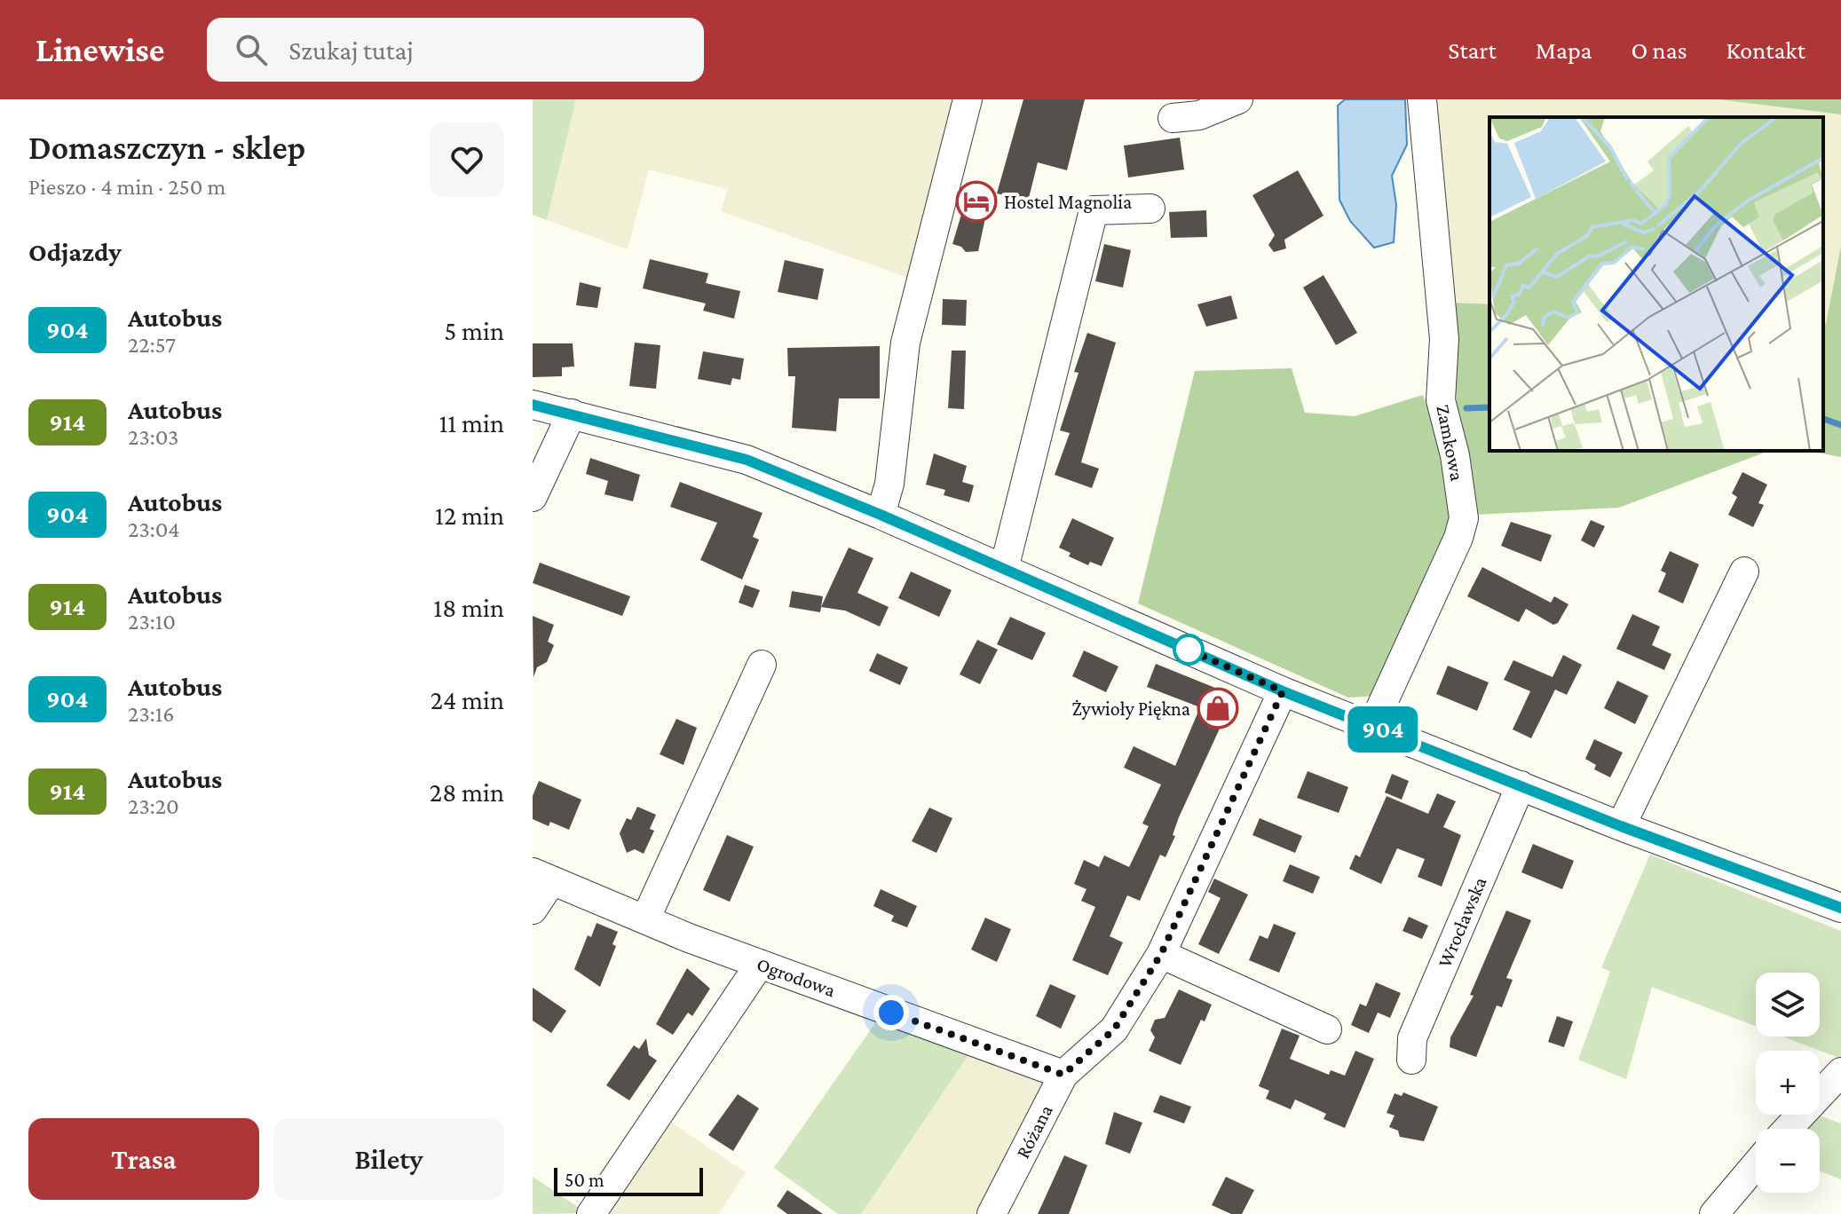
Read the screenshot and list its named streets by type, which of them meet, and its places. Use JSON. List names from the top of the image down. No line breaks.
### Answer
{"streets":{"street":["Zamkowa","Wrocławska","Ogrodowa","Różana"]},"crossings":[["Ogrodowa","Różana"]],"places":{"hotel":["Hostel Magnolia"],"shop":["Żywioły Piękna"]},"lines":["bus line 904"],"scale_bar":"50 m","page":{"header":"Linewise","search":"Szukaj tutaj","nav":["Start","Mapa","O nas","Kontakt"],"heading":[["Domaszczyn - sklep","Pieszo · 4 min · 250 m"],"Odjazdy"],"on_map":"904","list":[{"mark":"904","name":"Autobus","note":"22:57","value":"5 min"},{"mark":"914","name":"Autobus","note":"23:03","value":"11 min"},{"mark":"904","name":"Autobus","note":"23:04","value":"12 min"},{"mark":"914","name":"Autobus","note":"23:10","value":"18 min"},{"mark":"904","name":"Autobus","note":"23:16","value":"24 min"},{"mark":"914","name":"Autobus","note":"23:20","value":"28 min"}],"map_buttons":["+","−"],"buttons":["Trasa","Bilety"],"scale":"50 m"}}
